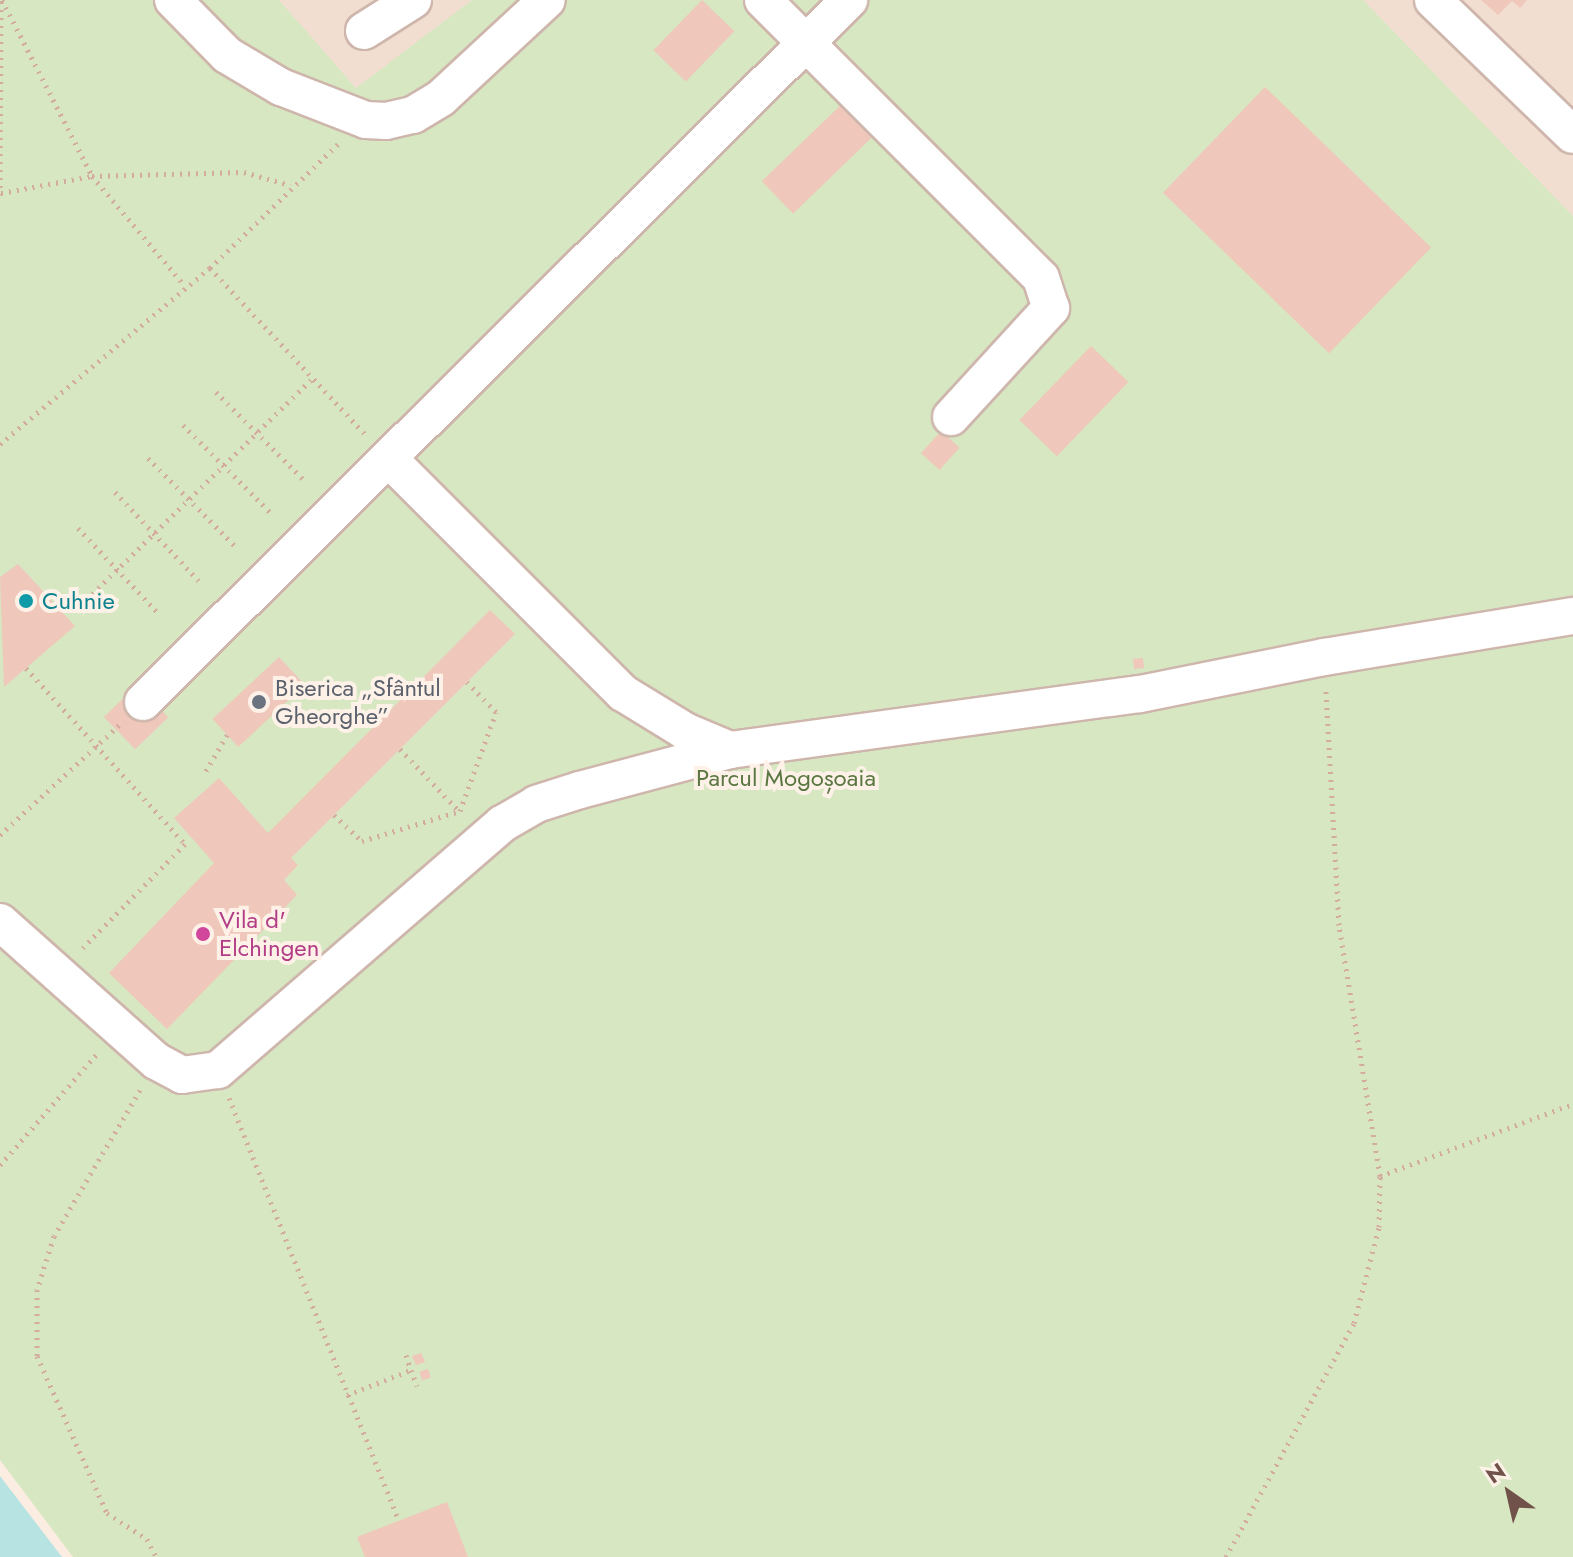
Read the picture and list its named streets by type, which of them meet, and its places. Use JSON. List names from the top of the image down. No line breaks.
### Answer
{"parks":["Parcul Mogoșoaia"],"places":["Cuhnie","Biserica „Sfântul Gheorghe”","Vila d' Elchingen"],"north":"top left"}
